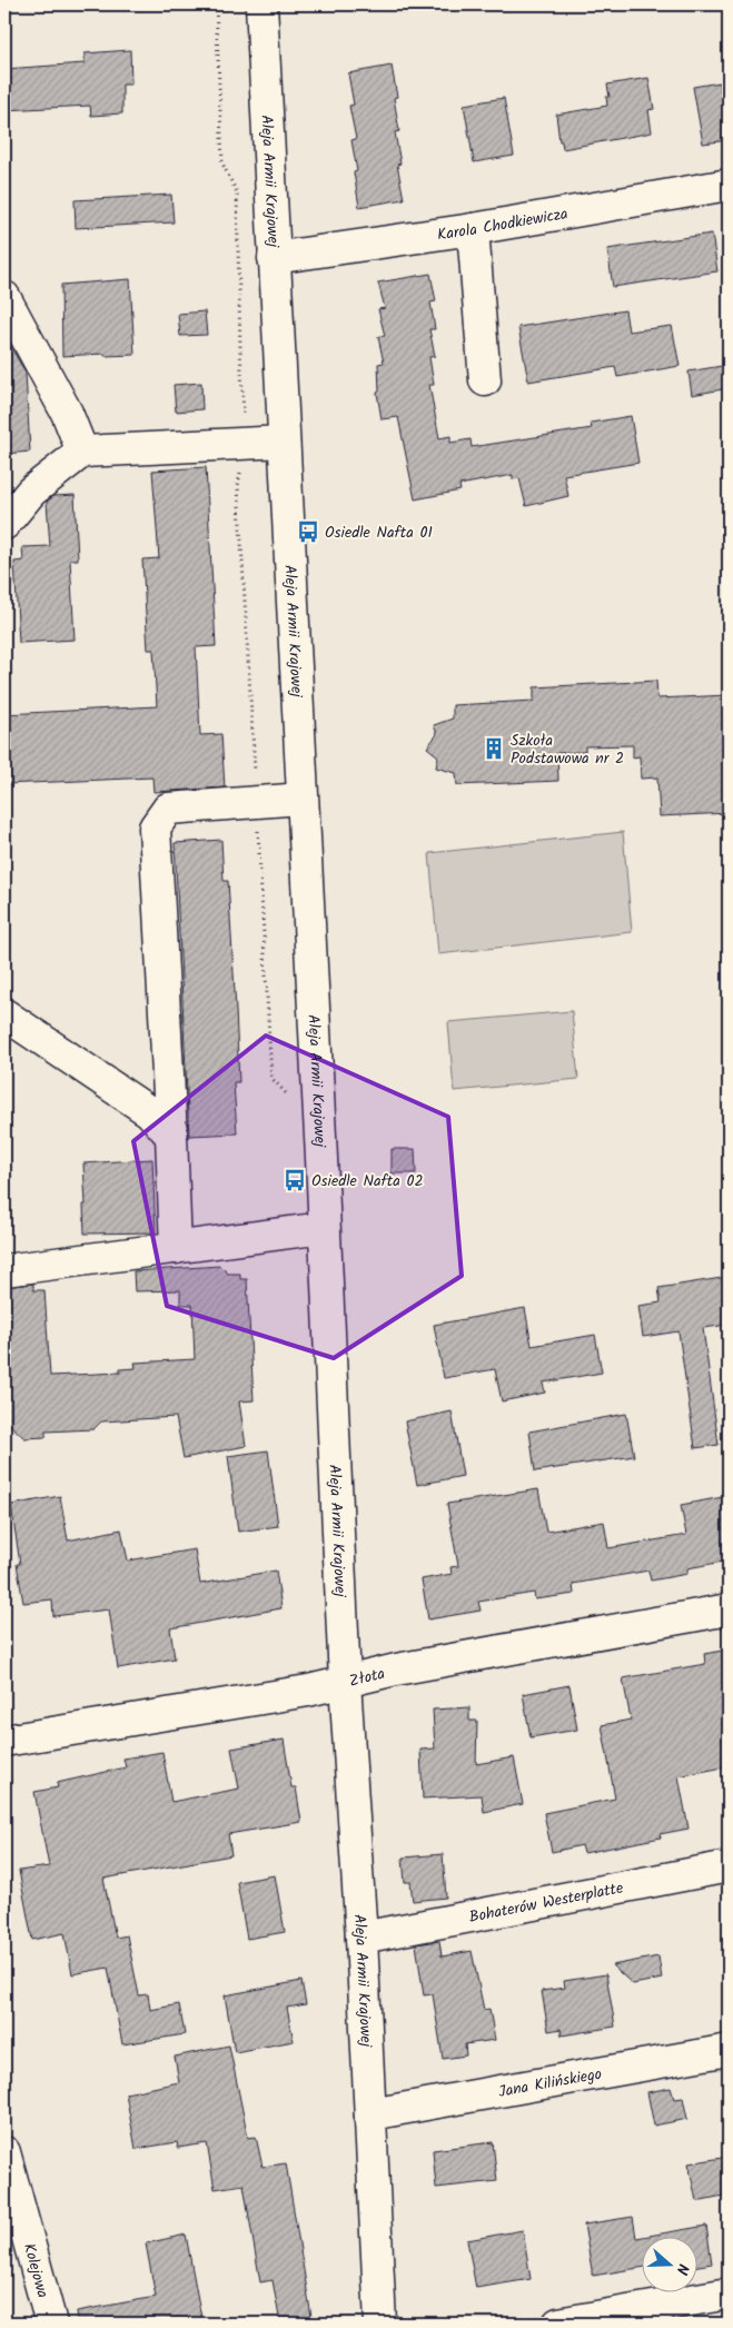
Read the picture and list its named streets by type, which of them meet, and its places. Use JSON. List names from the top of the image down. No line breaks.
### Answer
{"streets":{"street":["Aleja Armii Krajowej","Karola Chodkiewicza","Złota","Bohaterów Westerplatte","Jana Kilińskiego","Kolejowa"]},"crossings":[["Aleja Armii Krajowej","Karola Chodkiewicza"],["Aleja Armii Krajowej","Złota"],["Aleja Armii Krajowej","Bohaterów Westerplatte"],["Aleja Armii Krajowej","Jana Kilińskiego"]],"places":{"bus stop":["Osiedle Nafta 01","Osiedle Nafta 02"],"building":["Szkoła Podstawowa nr 2"]},"north":"right"}
